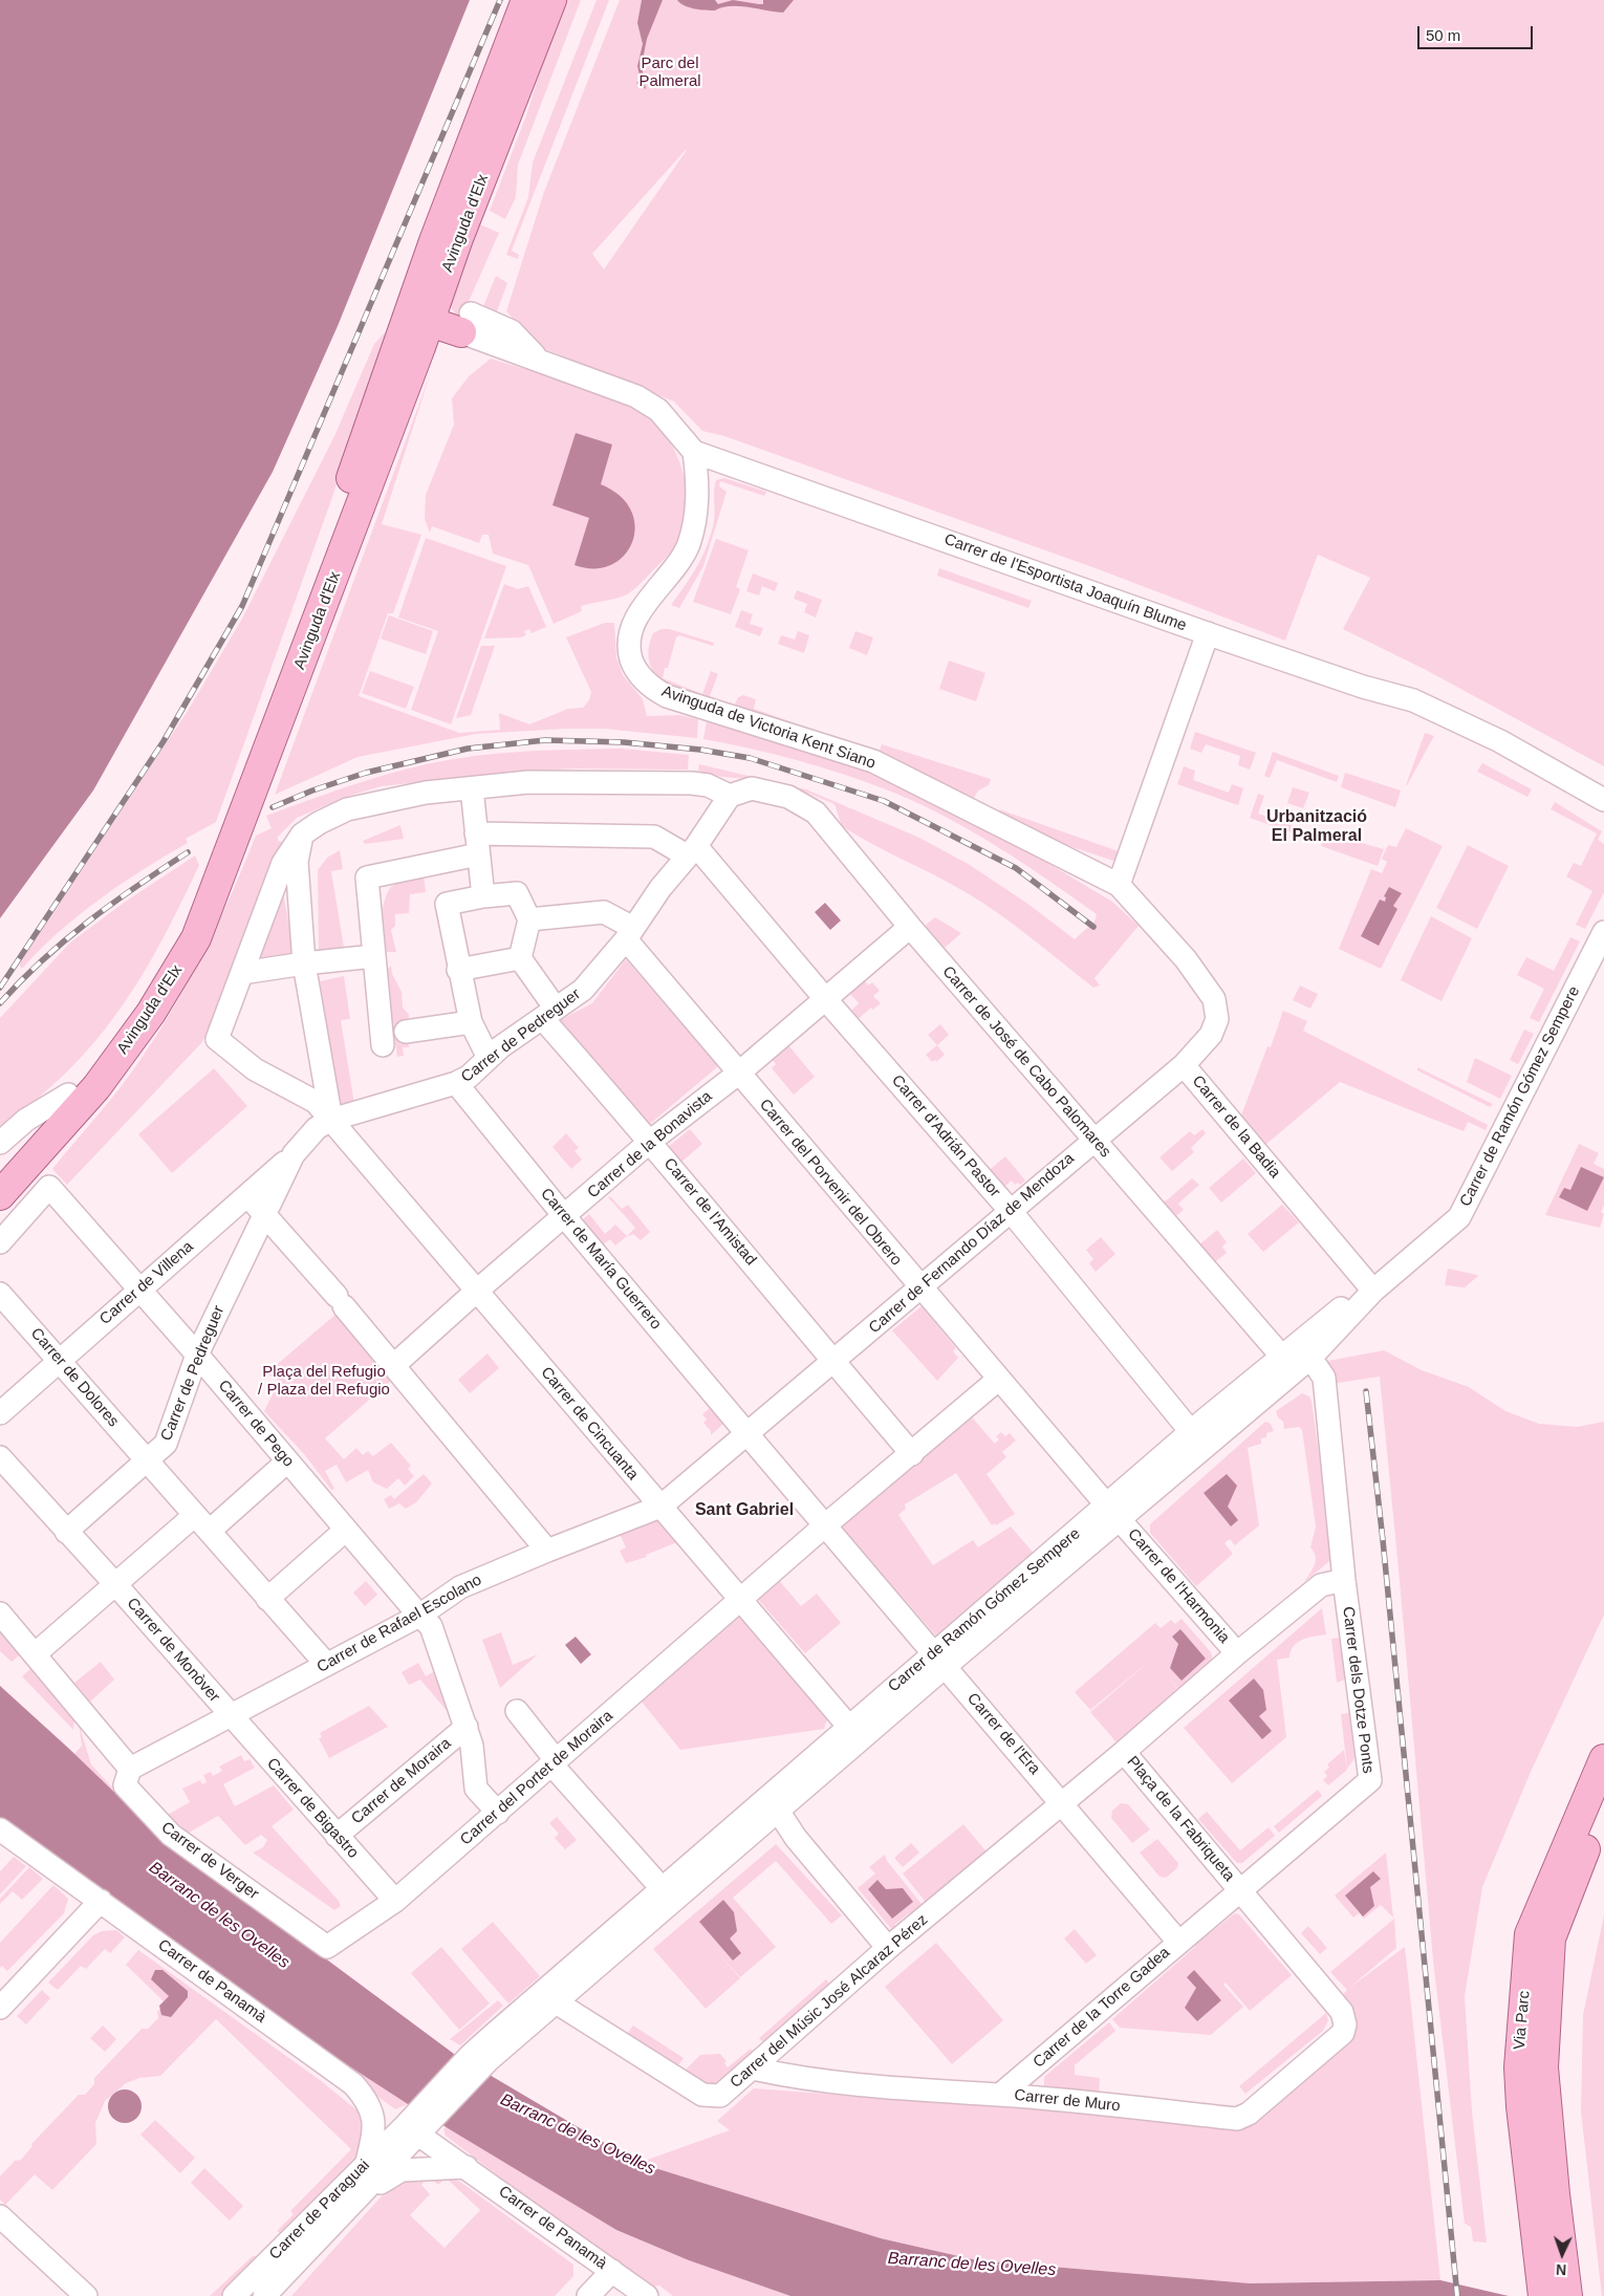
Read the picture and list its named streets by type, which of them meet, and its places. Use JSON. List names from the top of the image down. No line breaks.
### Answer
{"streets":{"main road":["Avinguda d'Elx","Via Parc"],"street":["Carrer de l'Esportista Joaquín Blume","Avinguda de Victoria Kent Siano","Carrer de Pedreguer","Carrer de José de Cabo Palomares","Carrer de Ramón Gómez Sempere","Carrer de la Badia","Carrer d'Adrián Pastor","Carrer de la Bonavista","Carrer del Porvenir del Obrero","Carrer de l'Amistad","Carrer de Fernando Díaz de Mendoza","Carrer de María Guerrero","Carrer de Villena","Carrer de Dolores","Carrer de Pego","Carrer de Cincuanta","Carrer de l'Harmonia","Carrer de Rafael Escolano","Carrer de Monòver","Carrer dels Dotze Ponts","Carrer de l'Era","Carrer del Portet de Moraira","Carrer de Moraira","Carrer de Bigastro","Plaça de la Fabriqueta","Carrer de Verger","Carrer de Panamà","Carrer del Músic José Alcaraz Pérez","Carrer de la Torre Gadea","Carrer de Muro","Carrer de Paraguai"]},"crossings":[["Carrer de l'Esportista Joaquín Blume","Avinguda de Victoria Kent Siano"],["Avinguda de Victoria Kent Siano","Carrer de la Badia"],["Carrer de Pedreguer","Carrer de José de Cabo Palomares"],["Carrer de Pedreguer","Carrer d'Adrián Pastor"],["Carrer de Pedreguer","Carrer del Porvenir del Obrero"],["Carrer de Pedreguer","Carrer de l'Amistad"],["Carrer de Pedreguer","Carrer de María Guerrero"],["Carrer de Pedreguer","Carrer de Villena"],["Carrer de Pedreguer","Carrer de Dolores"],["Carrer de Pedreguer","Carrer de Pego"],["Carrer de Pedreguer","Carrer de Cincuanta"],["Carrer de Pedreguer","Carrer de Monòver"],["Carrer de José de Cabo Palomares","Carrer de Ramón Gómez Sempere"],["Carrer de José de Cabo Palomares","Carrer de la Bonavista"],["Carrer de José de Cabo Palomares","Carrer de Fernando Díaz de Mendoza"],["Carrer de Ramón Gómez Sempere","Carrer de la Badia"],["Carrer de Ramón Gómez Sempere","Carrer d'Adrián Pastor"],["Carrer de Ramón Gómez Sempere","Carrer del Porvenir del Obrero"],["Carrer de Ramón Gómez Sempere","Carrer de Cincuanta"],["Carrer de Ramón Gómez Sempere","Carrer de l'Harmonia"],["Carrer de Ramón Gómez Sempere","Carrer dels Dotze Ponts"],["Carrer de Ramón Gómez Sempere","Carrer de l'Era"],["Carrer de Ramón Gómez Sempere","Carrer de Panamà"],["Carrer de Ramón Gómez Sempere","Carrer del Músic José Alcaraz Pérez"],["Carrer de Ramón Gómez Sempere","Carrer de Paraguai"],["Carrer de la Badia","Carrer de Fernando Díaz de Mendoza"],["Carrer d'Adrián Pastor","Carrer de la Bonavista"],["Carrer d'Adrián Pastor","Carrer de Fernando Díaz de Mendoza"],["Carrer de la Bonavista","Carrer del Porvenir del Obrero"],["Carrer de la Bonavista","Carrer de l'Amistad"],["Carrer de la Bonavista","Carrer de María Guerrero"],["Carrer de la Bonavista","Carrer de Cincuanta"],["Carrer del Porvenir del Obrero","Carrer de Fernando Díaz de Mendoza"],["Carrer del Porvenir del Obrero","Carrer de l'Harmonia"],["Carrer del Porvenir del Obrero","Carrer del Portet de Moraira"],["Carrer de l'Amistad","Carrer de Fernando Díaz de Mendoza"],["Carrer de l'Amistad","Carrer del Portet de Moraira"],["Carrer de Fernando Díaz de Mendoza","Carrer de María Guerrero"],["Carrer de Fernando Díaz de Mendoza","Carrer de Rafael Escolano"],["Carrer de María Guerrero","Carrer de Rafael Escolano"],["Carrer de María Guerrero","Carrer del Portet de Moraira"],["Carrer de Villena","Carrer de Dolores"],["Carrer de Villena","Carrer de Pego"],["Carrer de Pego","Carrer de Rafael Escolano"],["Carrer de Pego","Carrer del Portet de Moraira"],["Carrer de Pego","Carrer de Moraira"],["Carrer de Cincuanta","Carrer de Rafael Escolano"],["Carrer de Cincuanta","Carrer del Portet de Moraira"],["Carrer de Rafael Escolano","Carrer de Monòver"],["Carrer de Rafael Escolano","Carrer de Bigastro"],["Carrer de Rafael Escolano","Carrer de Verger"],["Carrer de Monòver","Carrer de Bigastro"],["Carrer dels Dotze Ponts","Plaça de la Fabriqueta"],["Carrer dels Dotze Ponts","Carrer de Muro"],["Carrer de l'Era","Plaça de la Fabriqueta"],["Carrer de l'Era","Carrer del Músic José Alcaraz Pérez"],["Carrer del Portet de Moraira","Carrer de Bigastro"],["Carrer del Portet de Moraira","Carrer de Verger"],["Carrer de Moraira","Carrer de Bigastro"],["Plaça de la Fabriqueta","Carrer del Músic José Alcaraz Pérez"],["Plaça de la Fabriqueta","Carrer de la Torre Gadea"],["Plaça de la Fabriqueta","Carrer de Muro"],["Carrer de Panamà","Carrer de Paraguai"],["Carrer del Músic José Alcaraz Pérez","Carrer de Muro"],["Carrer de la Torre Gadea","Carrer de Muro"]],"districts":["Urbanització El Palmeral","Sant Gabriel"],"water":["Barranc de les Ovelles"],"parks":["Parc del Palmeral","Plaça del Refugio / Plaza del Refugio"],"scale_bar":"50 m","north":"bottom"}
